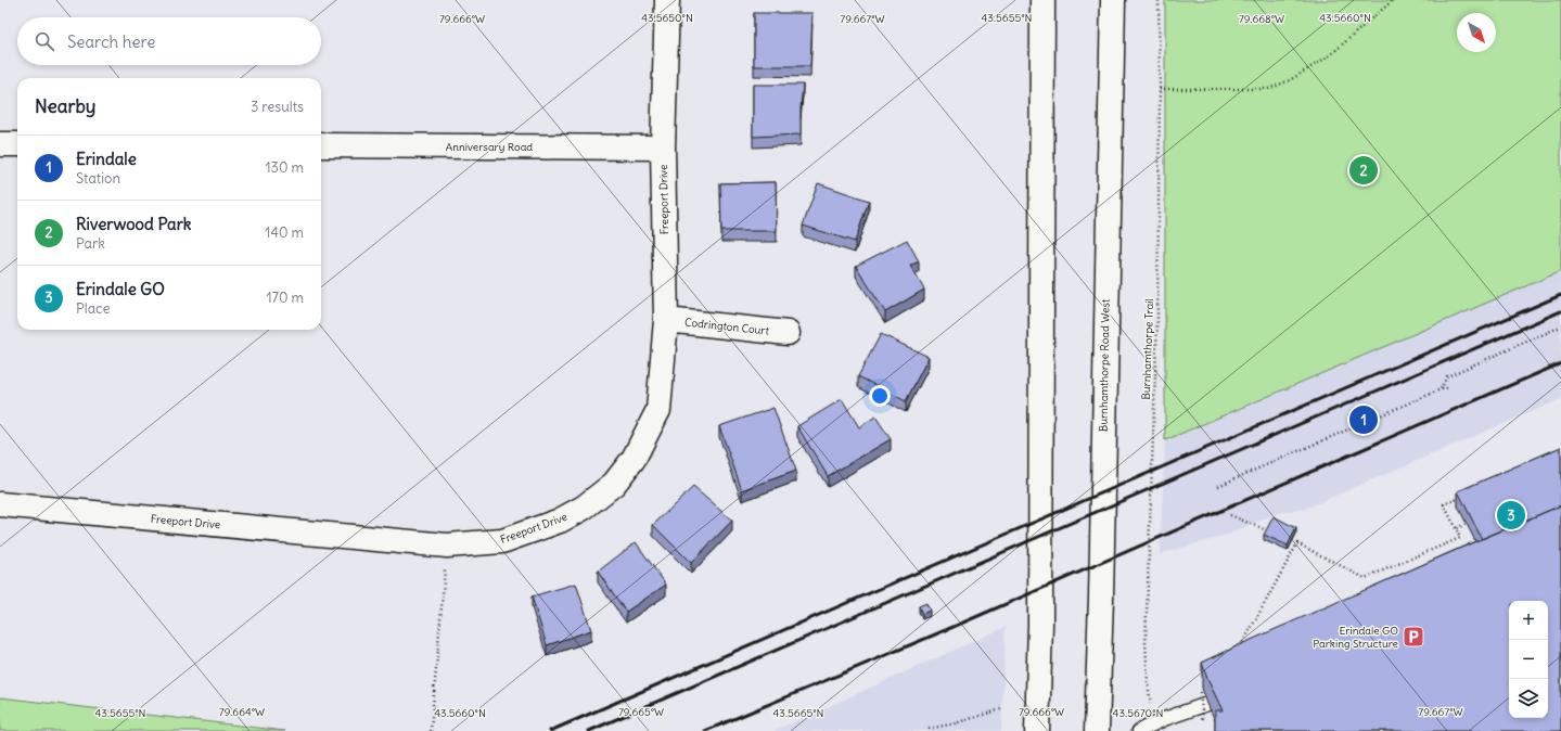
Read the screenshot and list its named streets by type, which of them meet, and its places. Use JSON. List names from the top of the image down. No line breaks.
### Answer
{"streets":{"street":["Anniversary Road","Freeport Drive","Codrington Court","Burnhamthorpe Road West"],"path":["Burnhamthorpe Trail"]},"crossings":[["Anniversary Road","Freeport Drive"],["Freeport Drive","Codrington Court"]],"places":{"parking":["Erindale GO Parking Structure"]},"north":"bottom right","page":{"search":"Search here","heading":["Nearby","3 results"],"list":[{"mark":"1","name":"Erindale","note":"Station","value":"130 m"},{"mark":"2","name":"Riverwood Park","note":"Park","value":"140 m"},{"mark":"3","name":"Erindale GO","note":"Place","value":"170 m"}],"pins":["2","1","3"],"map_buttons":["+","−"]},"coordinates":["43.5650°N","43.5655°N","43.5660°N","79.666°W","79.667°W","79.668°W","79.664°W","79.665°W","43.5665°N","43.5670°N"]}
